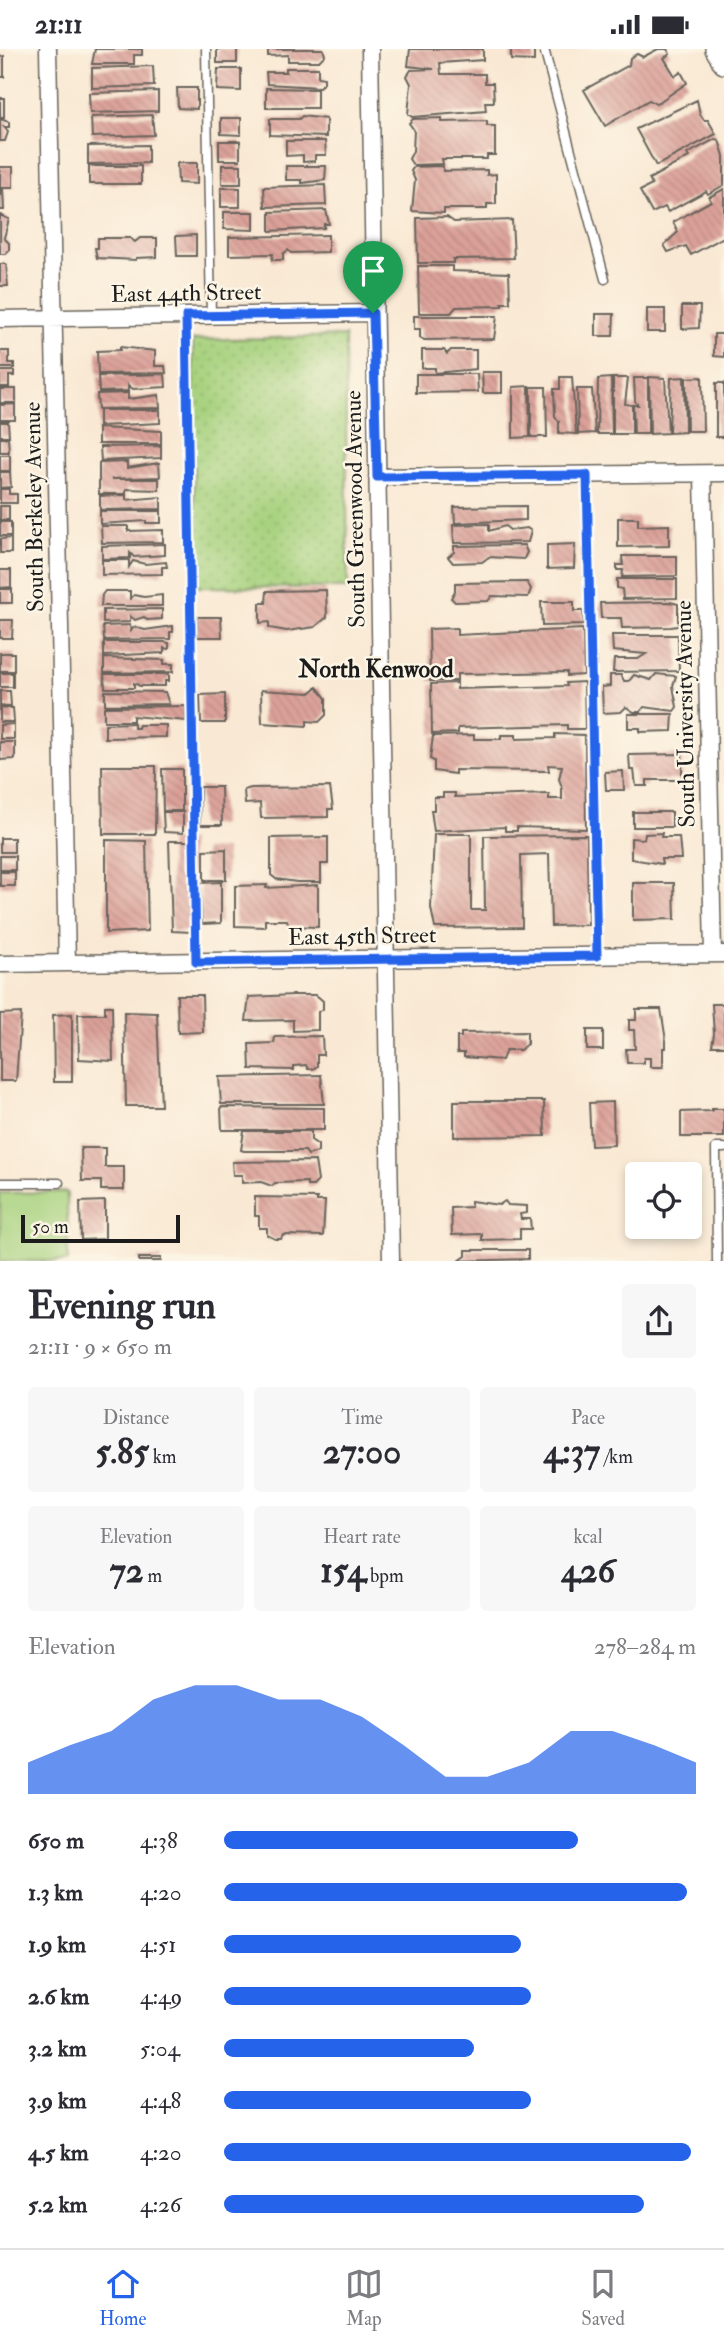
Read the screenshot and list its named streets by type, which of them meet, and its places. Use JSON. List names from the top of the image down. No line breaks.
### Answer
{"streets":{"street":["East 44th Street","South Berkeley Avenue","South Greenwood Avenue","South University Avenue","East 45th Street"]},"crossings":[["East 44th Street","South Berkeley Avenue"],["East 44th Street","South Greenwood Avenue"],["South Berkeley Avenue","East 45th Street"],["South Greenwood Avenue","East 45th Street"],["South University Avenue","East 45th Street"]],"districts":["North Kenwood"],"scale_bar":"50 m","page":{"status":"21:11","scale":"50 m","heading":["Evening run","21:11 · 9 × 650 m"],"stats":[["Distance","5.85 km"],["Time","27:00"],["Pace","4:37 /km"],["Elevation","72 m"],["Heart rate","154 bpm"],["kcal","426"]],"chart":["Elevation","278–284 m"],"list":[{"name":"650 m","note":"4:38"},{"name":"1.3 km","note":"4:20"},{"name":"1.9 km","note":"4:51"},{"name":"2.6 km","note":"4:49"},{"name":"3.2 km","note":"5:04"},{"name":"3.9 km","note":"4:48"},{"name":"4.5 km","note":"4:20"},{"name":"5.2 km","note":"4:26"}],"tabs":["Home","Map","Saved"]}}
